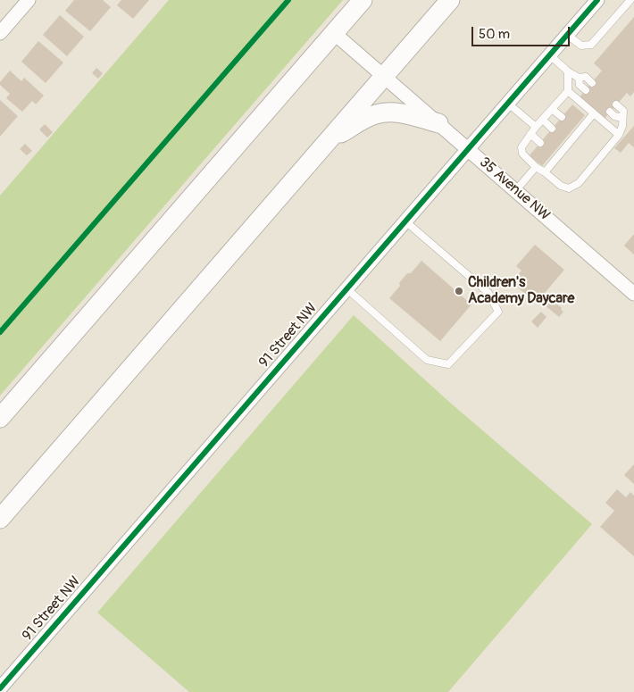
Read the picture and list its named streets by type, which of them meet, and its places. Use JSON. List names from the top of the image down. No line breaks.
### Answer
{"streets":{"street":["35 Avenue NW","91 Street NW"]},"crossings":[["35 Avenue NW","91 Street NW"]],"places":["Children's Academy Daycare"],"scale_bar":"50 m"}
